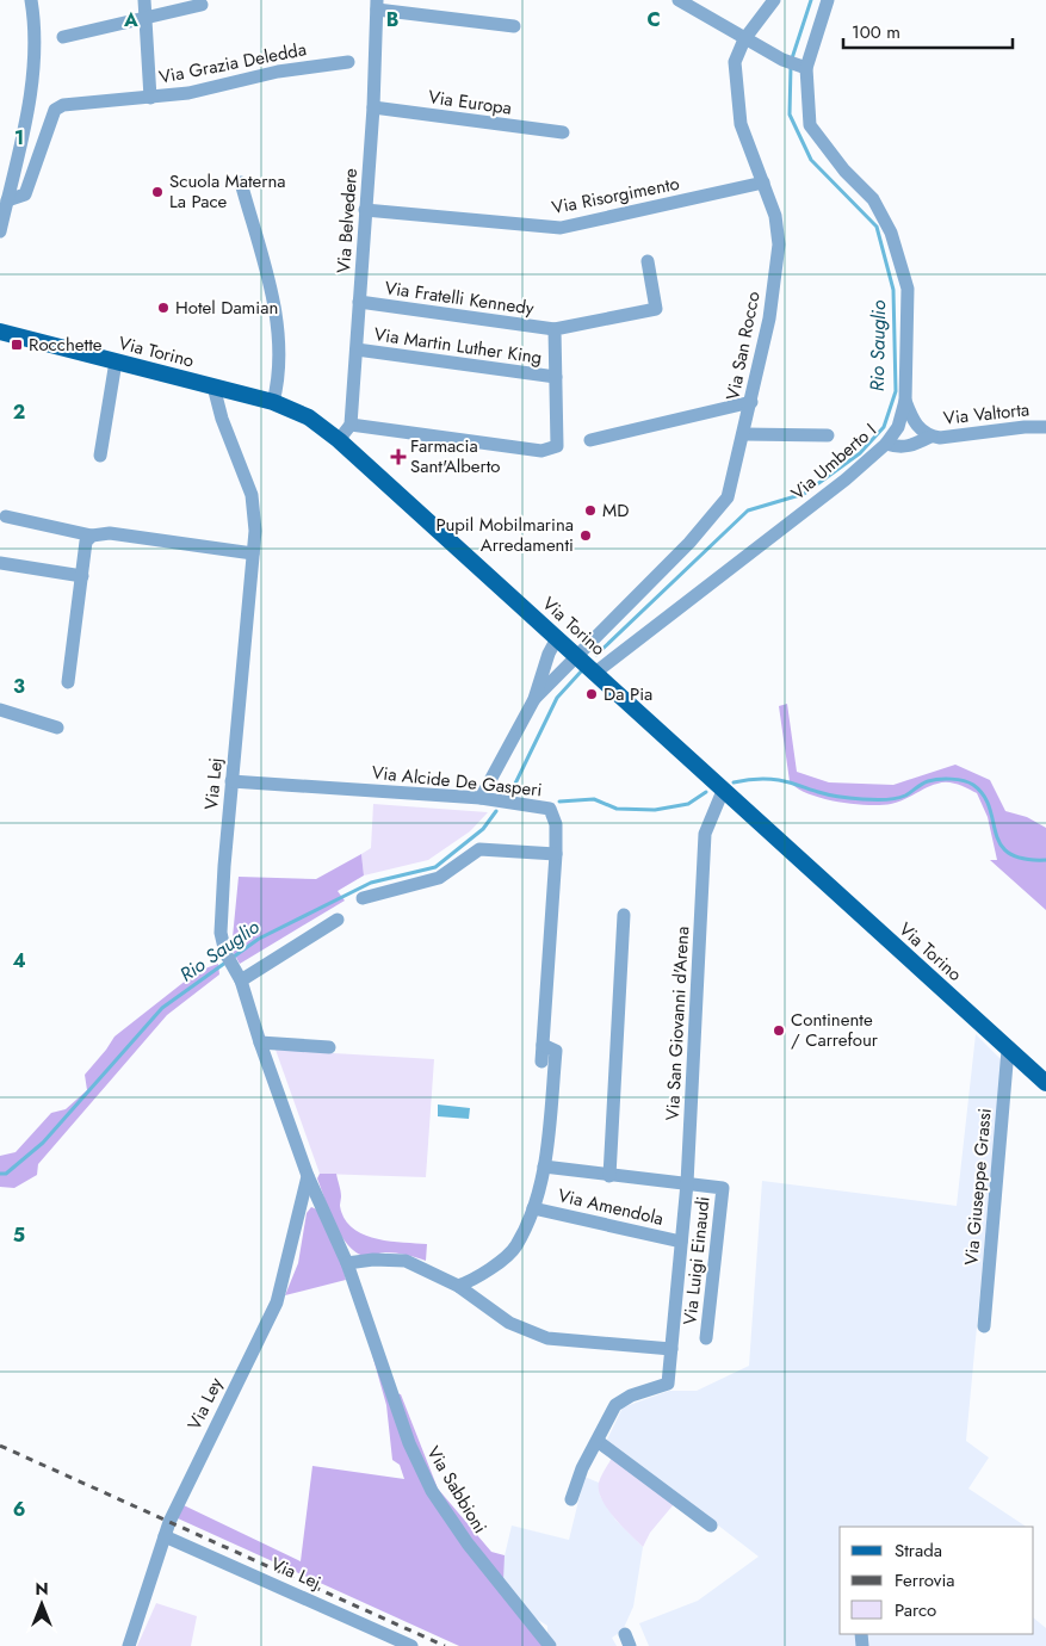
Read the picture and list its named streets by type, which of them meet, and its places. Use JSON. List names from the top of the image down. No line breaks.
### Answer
{"streets":{"main road":["Via Torino"],"street":["Via Grazia Deledda","Via Europa","Via Risorgimento","Via Belvedere","Via Fratelli Kennedy","Via Martin Luther King","Via San Rocco","Via Valtorta","Via Umberto I","Via Alcide De Gasperi","Via Lej","Via San Giovanni d'Arena","Via Giuseppe Grassi","Via Amendola","Via Luigi Einaudi","Via Ley","Via Sabbioni"]},"crossings":[["Via Europa","Via Belvedere"],["Via Risorgimento","Via Belvedere"],["Via Risorgimento","Via San Rocco"],["Via Belvedere","Via Fratelli Kennedy"],["Via Belvedere","Via Martin Luther King"],["Via San Rocco","Via Torino"],["Via Torino","Via Umberto I"],["Via Torino","Via Lej"],["Via Torino","Via San Giovanni d'Arena"],["Via Torino","Via Giuseppe Grassi"],["Via Valtorta","Via Umberto I"],["Via Alcide De Gasperi","Via Lej"],["Via Lej","Via Ley"],["Via Lej","Via Sabbioni"],["Via San Giovanni d'Arena","Via Amendola"],["Via San Giovanni d'Arena","Via Luigi Einaudi"],["Via Ley","Via Sabbioni"]],"water":["Rio Sauglio"],"places":{"other":["Scuola Materna La Pace","Hotel Damian","MD","Pupil Mobilmarina Arredamenti","Da Pia","Continente / Carrefour"],"transit":["Rocchette"],"health":["Farmacia Sant'Alberto"]},"legend":["Strada","Ferrovia","Parco"],"scale_bar":"100 m","north":"top","grid":{"columns":["A","B","C"],"rows":["1","2","3","4","5","6"]}}
